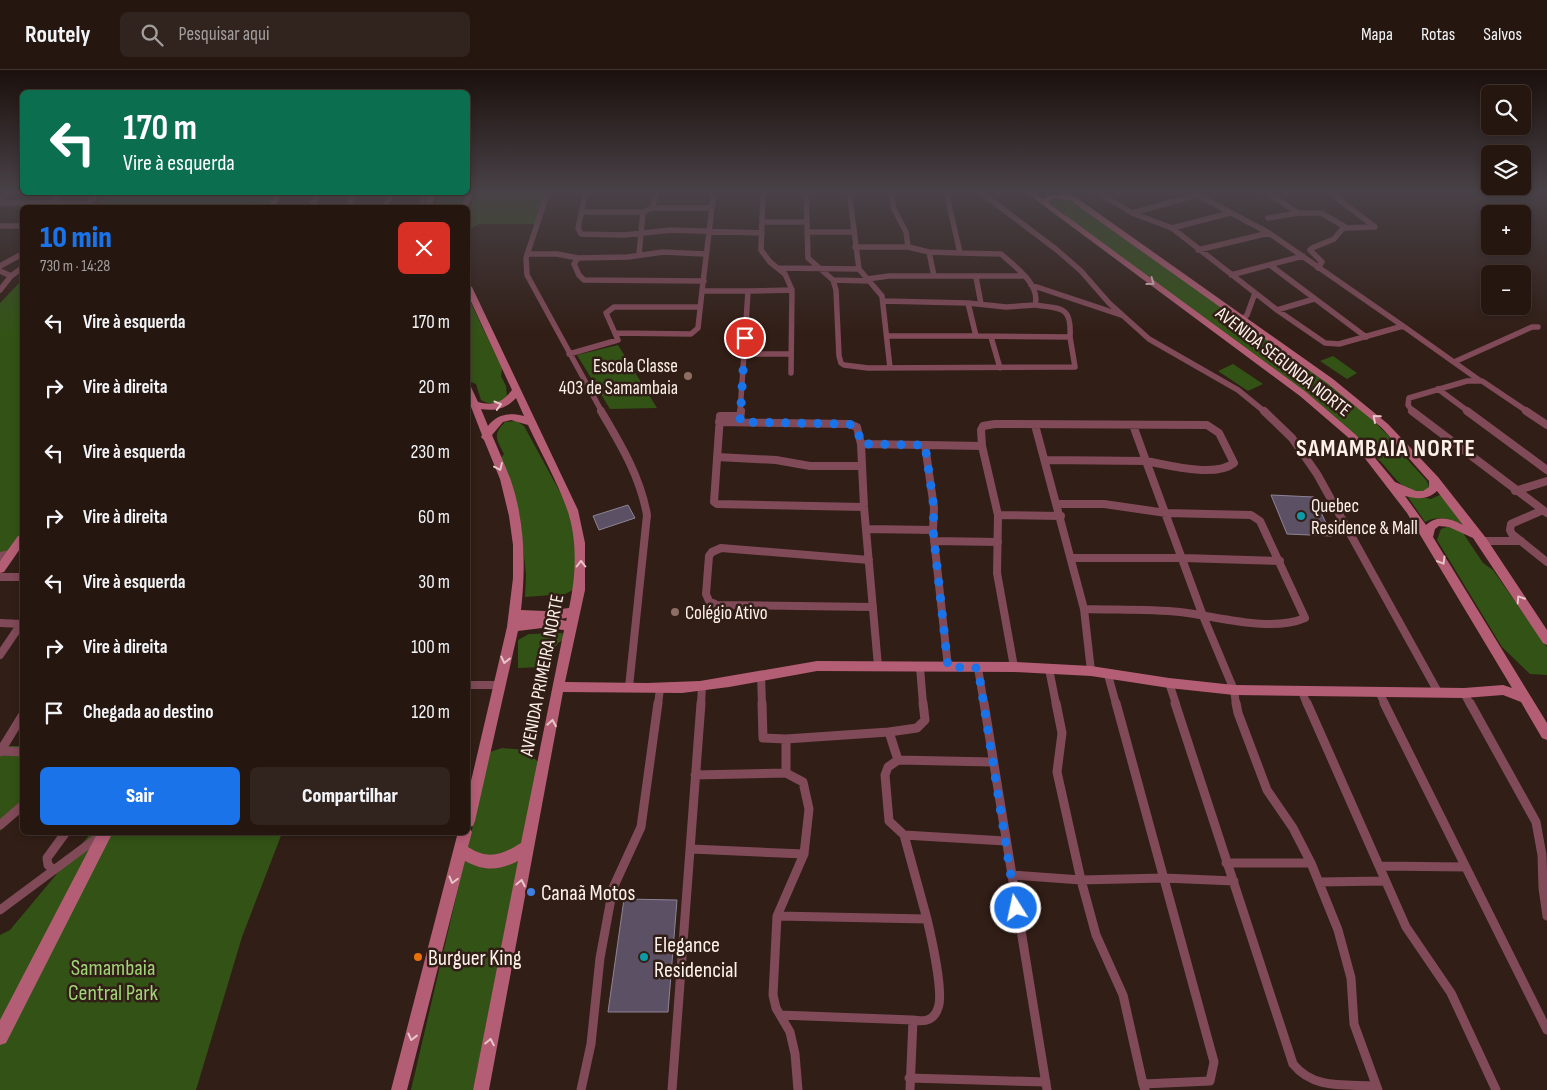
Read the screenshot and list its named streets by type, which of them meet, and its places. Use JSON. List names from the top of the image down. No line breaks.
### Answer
{"streets":{"main road":["AVENIDA SEGUNDA NORTE","AVENIDA PRIMEIRA NORTE"]},"districts":["SAMAMBAIA NORTE"],"parks":["Samambaia Central Park"],"places":["Escola Classe 403 de Samambaia","Quebec Residence & Mall","Colégio Ativo","Canaã Motos","Burguer King","Elegance Residencial"],"page":{"header":"Routely","search":"Pesquisar aqui","nav":["Mapa","Rotas","Salvos"],"map_buttons":["+","−"],"turn":["170 m","Vire à esquerda"],"heading":["10 min","730 m · 14:28"],"list":[{"name":"Vire à esquerda","value":"170 m"},{"name":"Vire à direita","value":"20 m"},{"name":"Vire à esquerda","value":"230 m"},{"name":"Vire à direita","value":"60 m"},{"name":"Vire à esquerda","value":"30 m"},{"name":"Vire à direita","value":"100 m"},{"name":"Chegada ao destino","value":"120 m"}],"buttons":["Sair","Compartilhar"]}}
